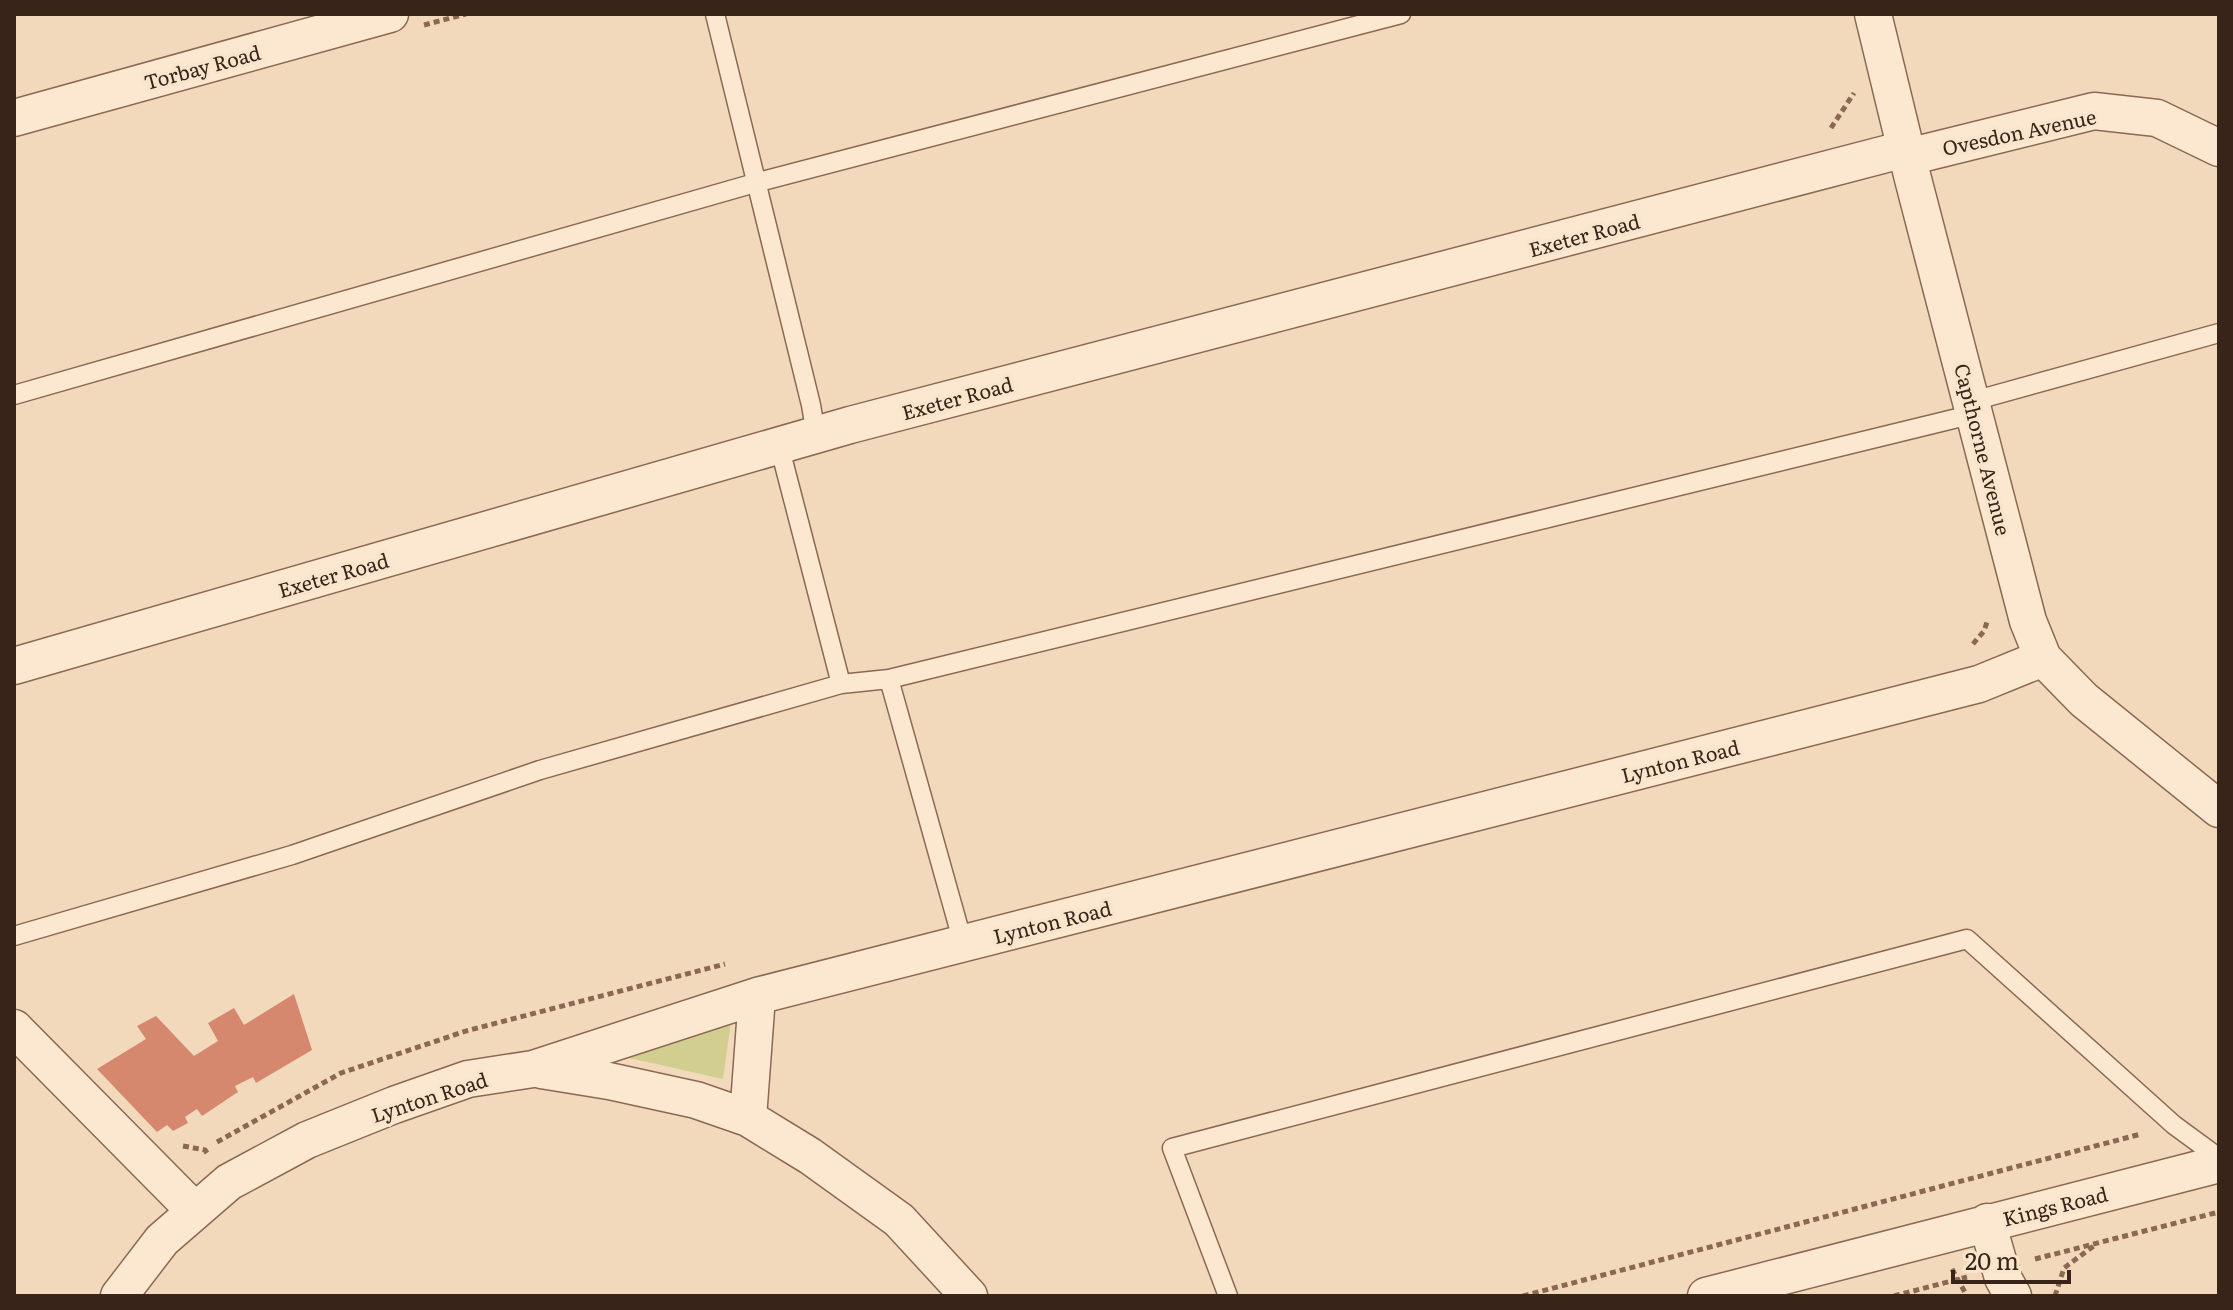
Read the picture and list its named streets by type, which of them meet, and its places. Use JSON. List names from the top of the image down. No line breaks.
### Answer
{"streets":{"street":["Torbay Road","Ovesdon Avenue","Exeter Road","Capthorne Avenue","Lynton Road","Kings Road"]},"crossings":[["Ovesdon Avenue","Exeter Road"],["Ovesdon Avenue","Capthorne Avenue"],["Exeter Road","Capthorne Avenue"],["Capthorne Avenue","Lynton Road"]],"scale_bar":"20 m"}
